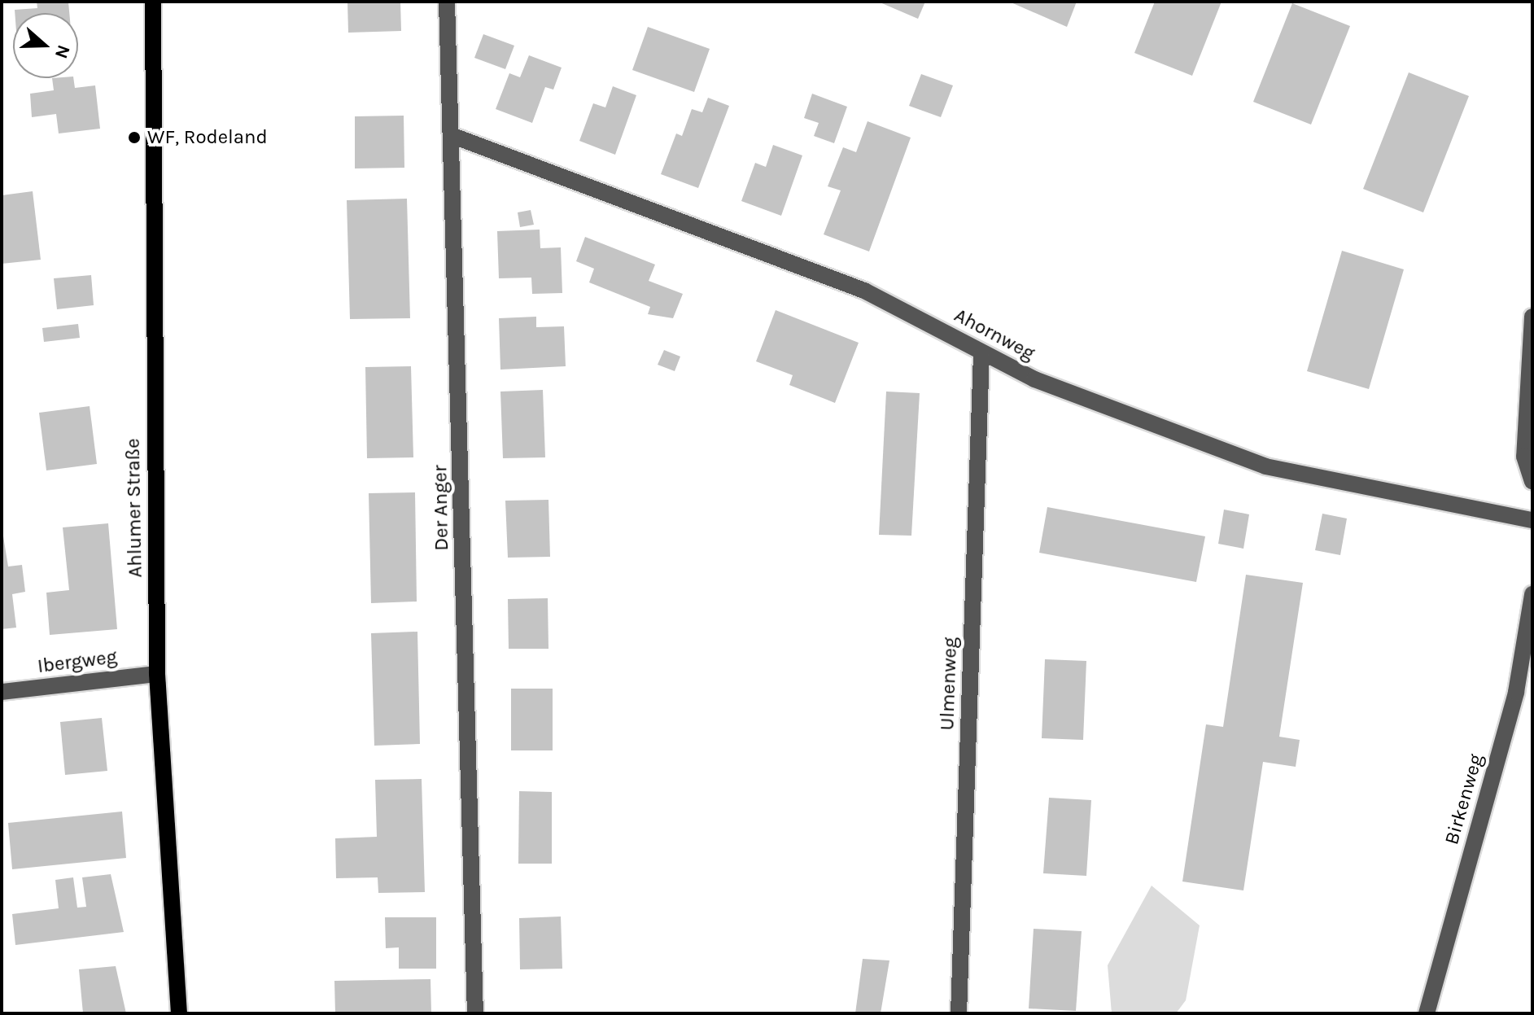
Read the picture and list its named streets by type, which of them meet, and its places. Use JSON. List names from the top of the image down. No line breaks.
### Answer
{"streets":{"main road":["Ahlumer Straße"],"street":["Ahornweg","Der Anger","Ibergweg","Ulmenweg","Birkenweg"]},"crossings":[["Ahornweg","Der Anger"],["Ahornweg","Ulmenweg"],["Ahlumer Straße","Ibergweg"]],"places":["WF, Rodeland"],"north":"right"}
